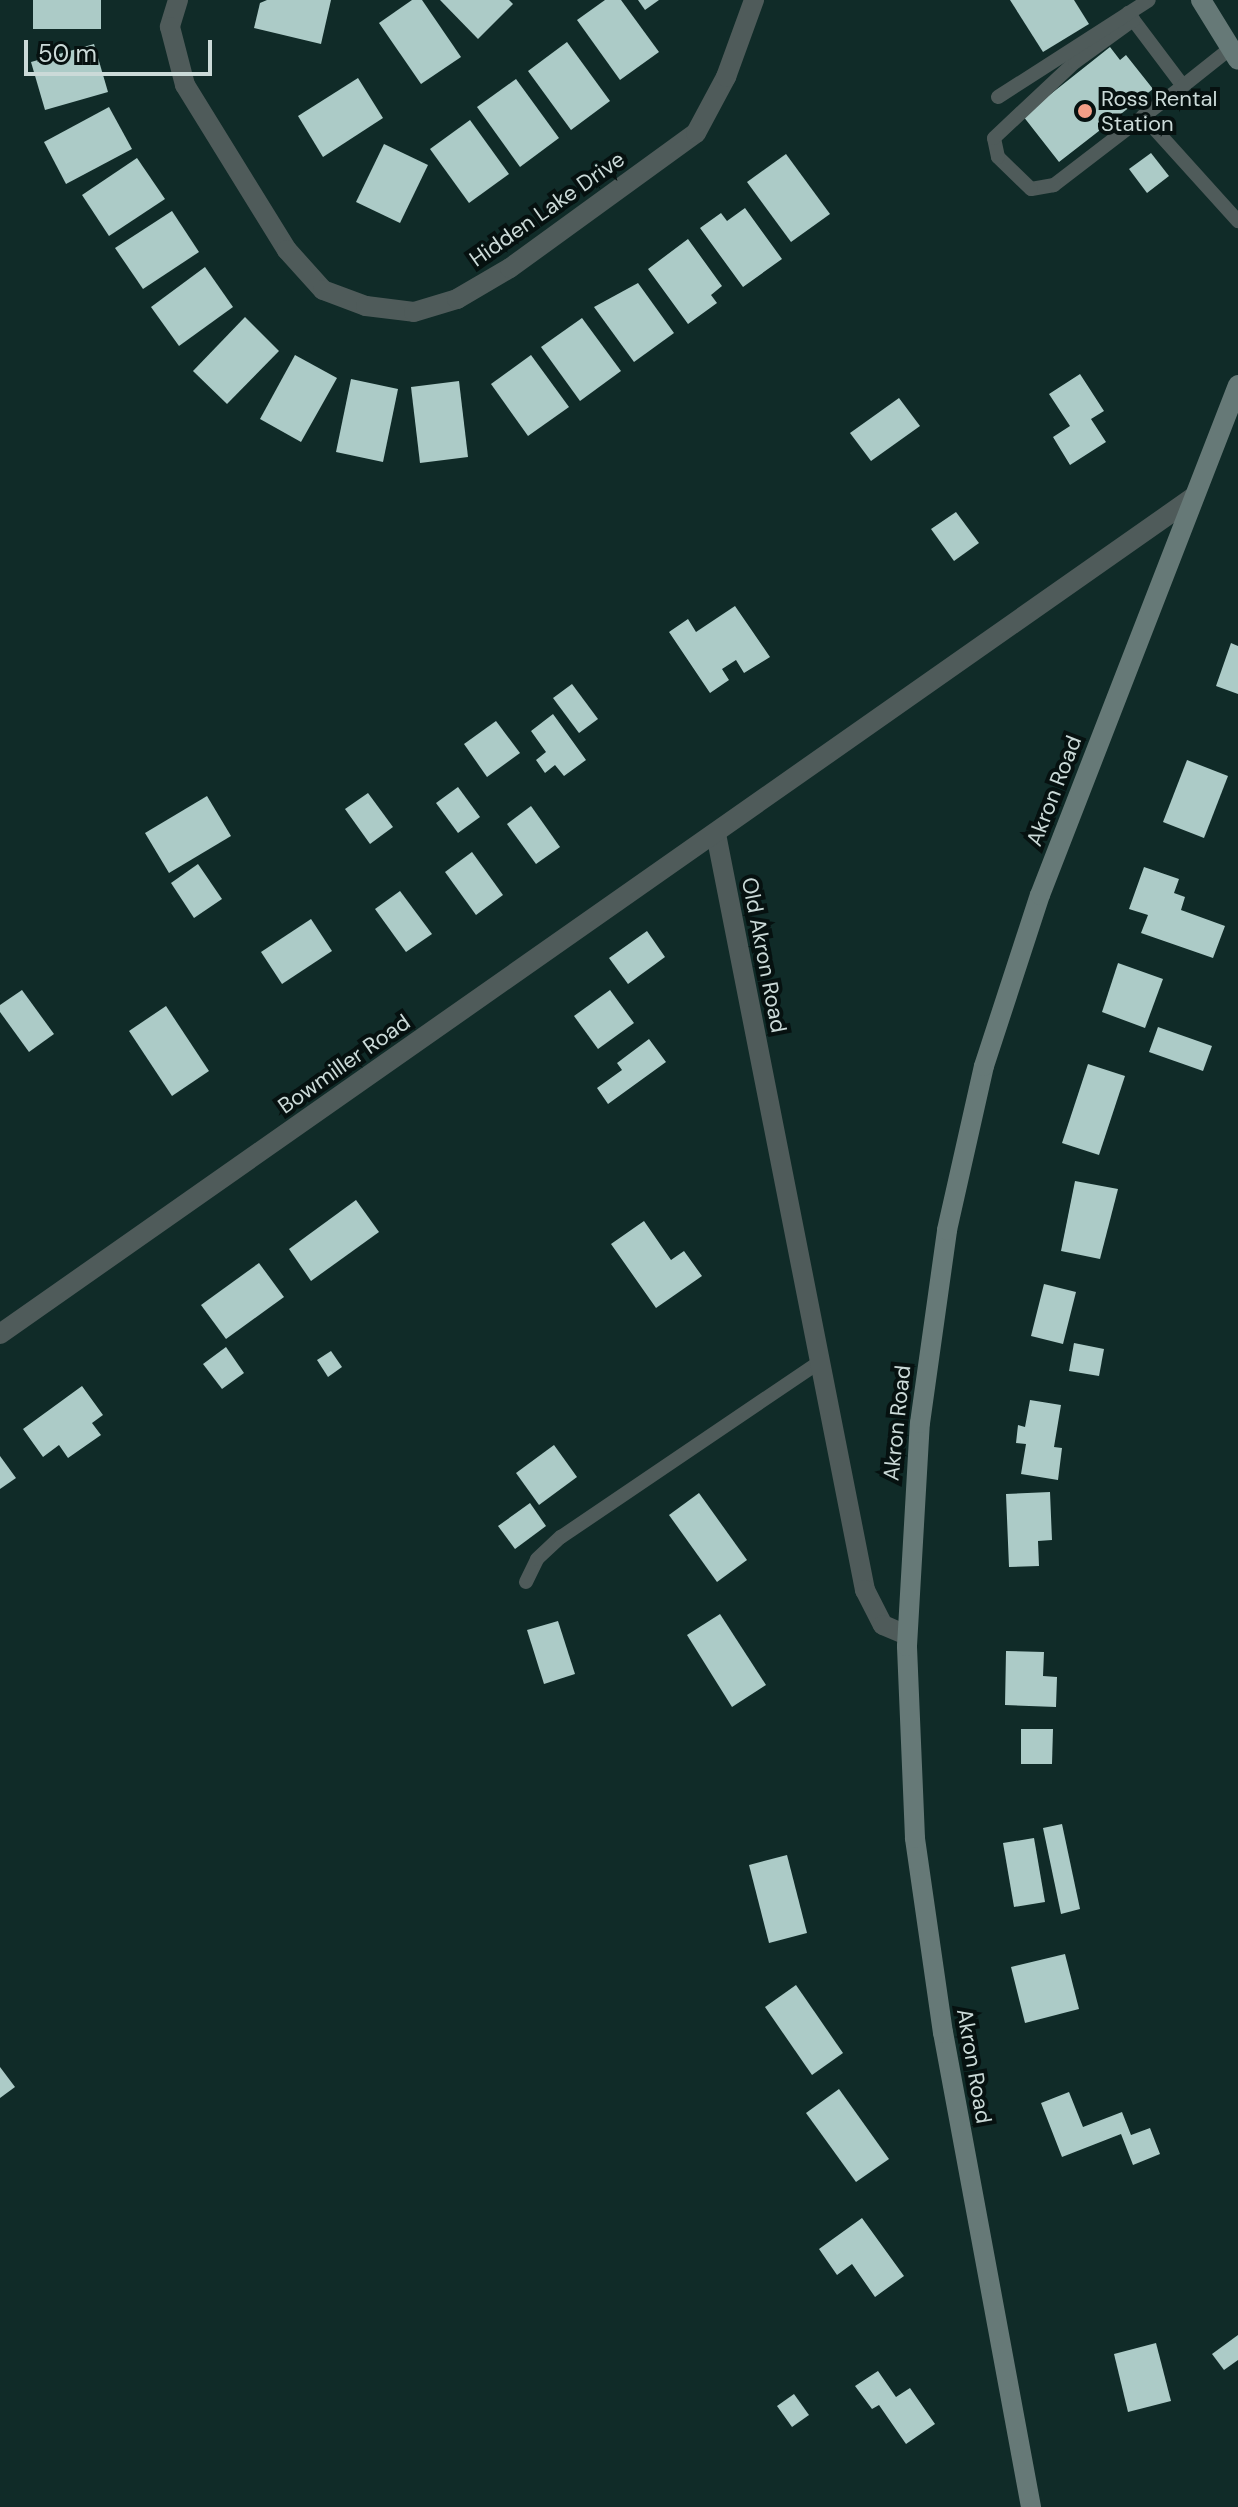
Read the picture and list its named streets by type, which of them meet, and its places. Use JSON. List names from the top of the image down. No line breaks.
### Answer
{"streets":{"main road":["Akron Road"],"street":["Hidden Lake Drive","Old Akron Road","Bowmiller Road"]},"crossings":[["Akron Road","Old Akron Road"],["Old Akron Road","Bowmiller Road"]],"places":["Ross Rental Station"],"scale_bar":"50 m"}
